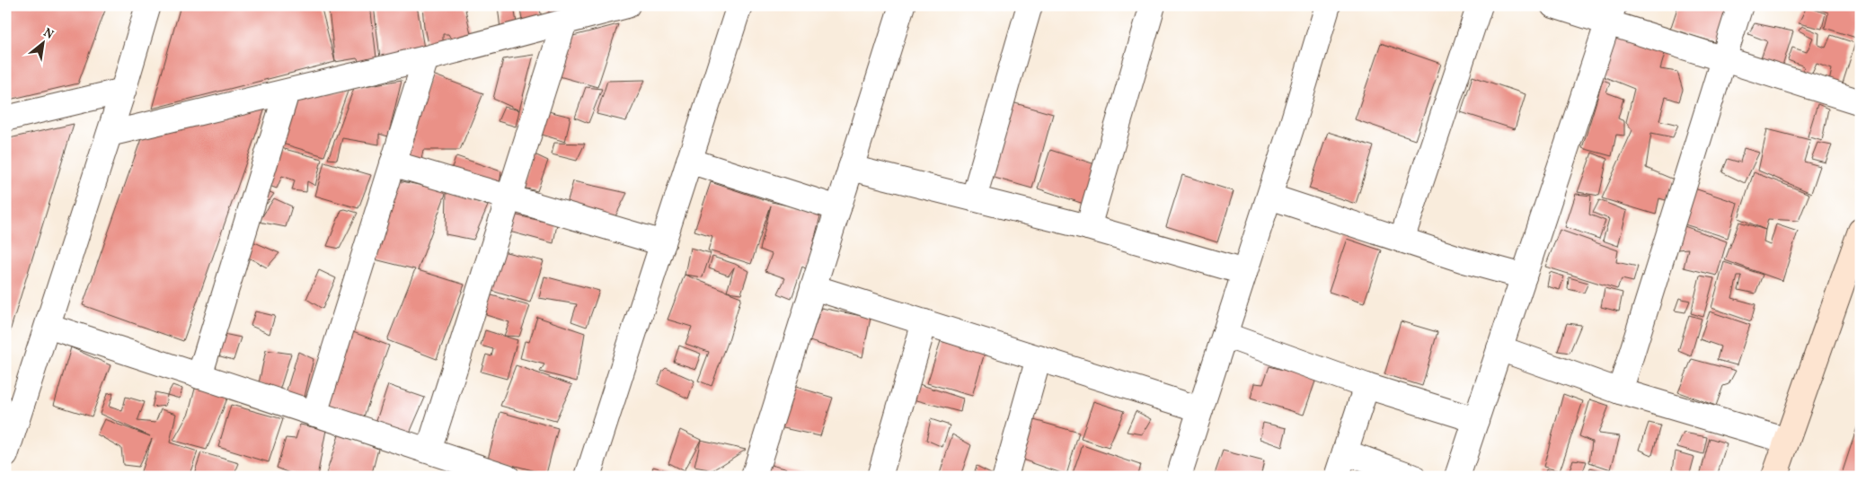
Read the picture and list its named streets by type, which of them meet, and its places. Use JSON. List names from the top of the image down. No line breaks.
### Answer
{"north":"top right"}
